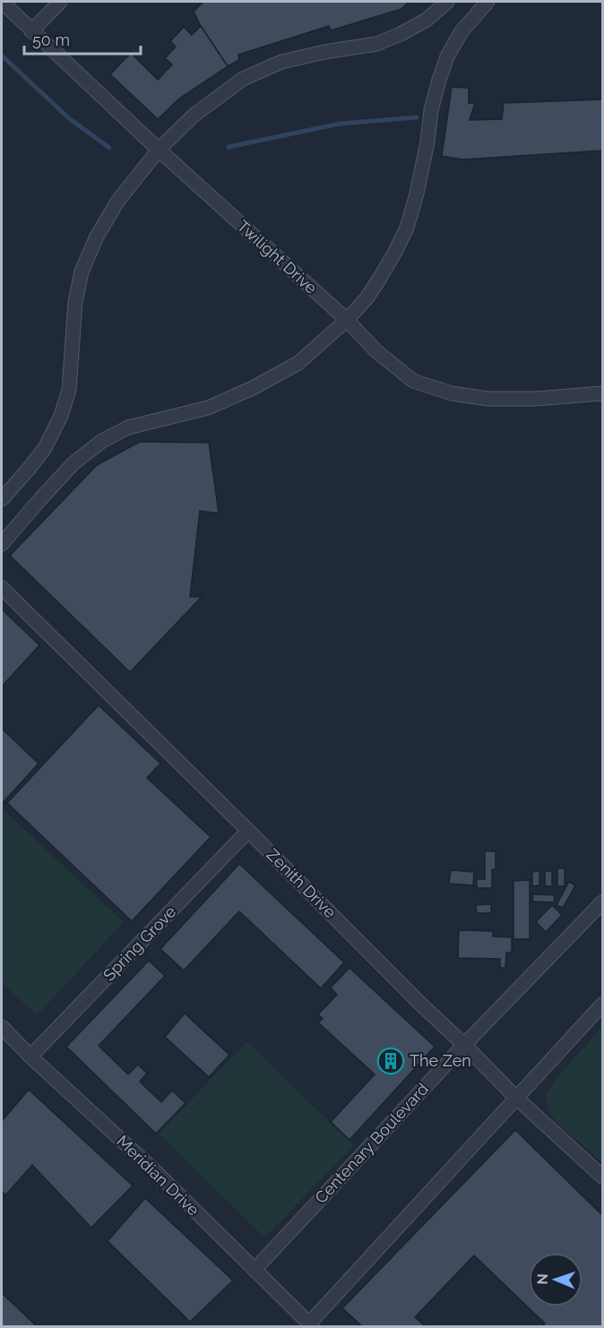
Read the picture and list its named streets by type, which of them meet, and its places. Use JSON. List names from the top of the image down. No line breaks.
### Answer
{"streets":{"street":["Twilight Drive","Zenith Drive","Spring Grove","Centenary Boulevard","Meridian Drive"]},"crossings":[["Zenith Drive","Spring Grove"],["Zenith Drive","Centenary Boulevard"],["Spring Grove","Meridian Drive"],["Centenary Boulevard","Meridian Drive"]],"places":{"building":["The Zen"]},"scale_bar":"50 m","north":"left"}
